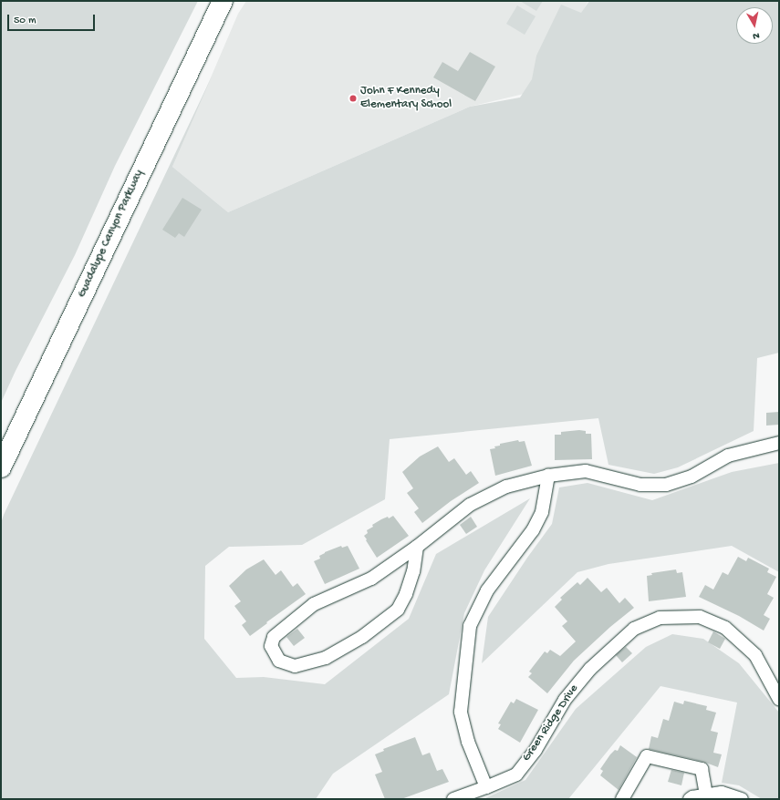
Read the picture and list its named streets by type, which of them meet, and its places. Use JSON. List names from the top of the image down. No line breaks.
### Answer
{"streets":{"main road":["Guadalupe Canyon Parkway"],"street":["Green Ridge Drive"]},"places":["John F Kennedy Elementary School"],"scale_bar":"50 m","north":"bottom"}
